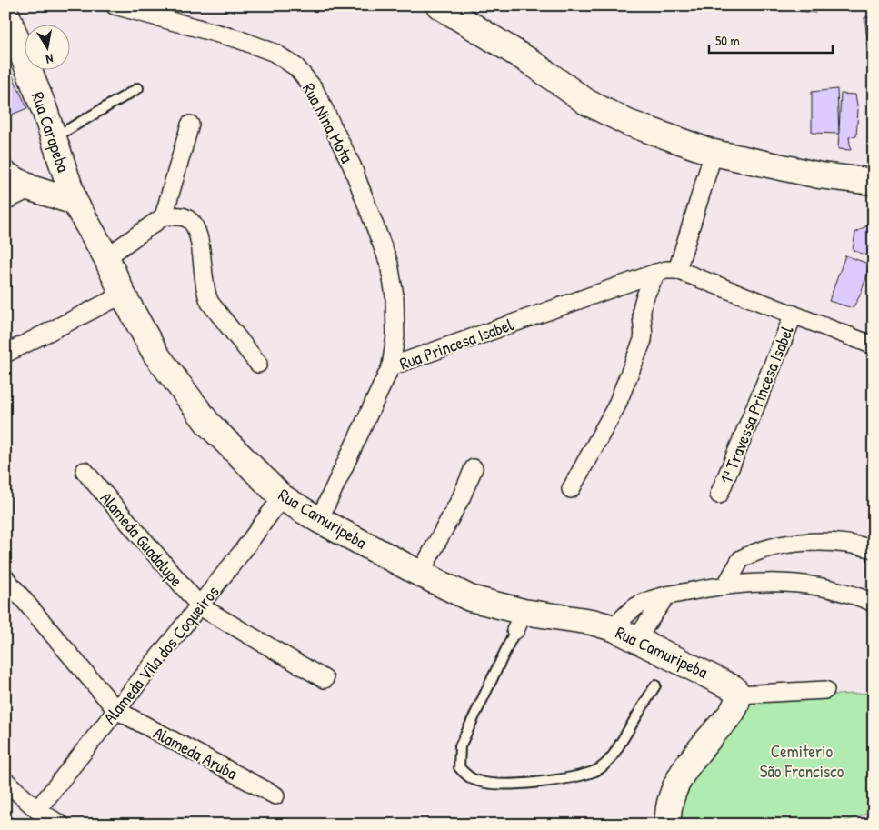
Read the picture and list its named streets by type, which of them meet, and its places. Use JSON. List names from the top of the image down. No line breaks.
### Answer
{"streets":{"main road":["Rua Carapeba","Rua Camuripeba"],"street":["Rua Nina Mota","Rua Princesa Isabel","1ª Travessa Princesa Isabel","Alameda Guadalupe","Alameda Vila dos Coqueiros","Alameda Aruba"]},"crossings":[["Rua Nina Mota","Rua Princesa Isabel"],["Rua Carapeba","Rua Camuripeba"],["Rua Princesa Isabel","1ª Travessa Princesa Isabel"],["Rua Princesa Isabel","Rua Camuripeba"],["Rua Camuripeba","Alameda Vila dos Coqueiros"],["Alameda Guadalupe","Alameda Vila dos Coqueiros"],["Alameda Vila dos Coqueiros","Alameda Aruba"]],"parks":["Cemiterio São Francisco"],"scale_bar":"50 m","north":"bottom"}
